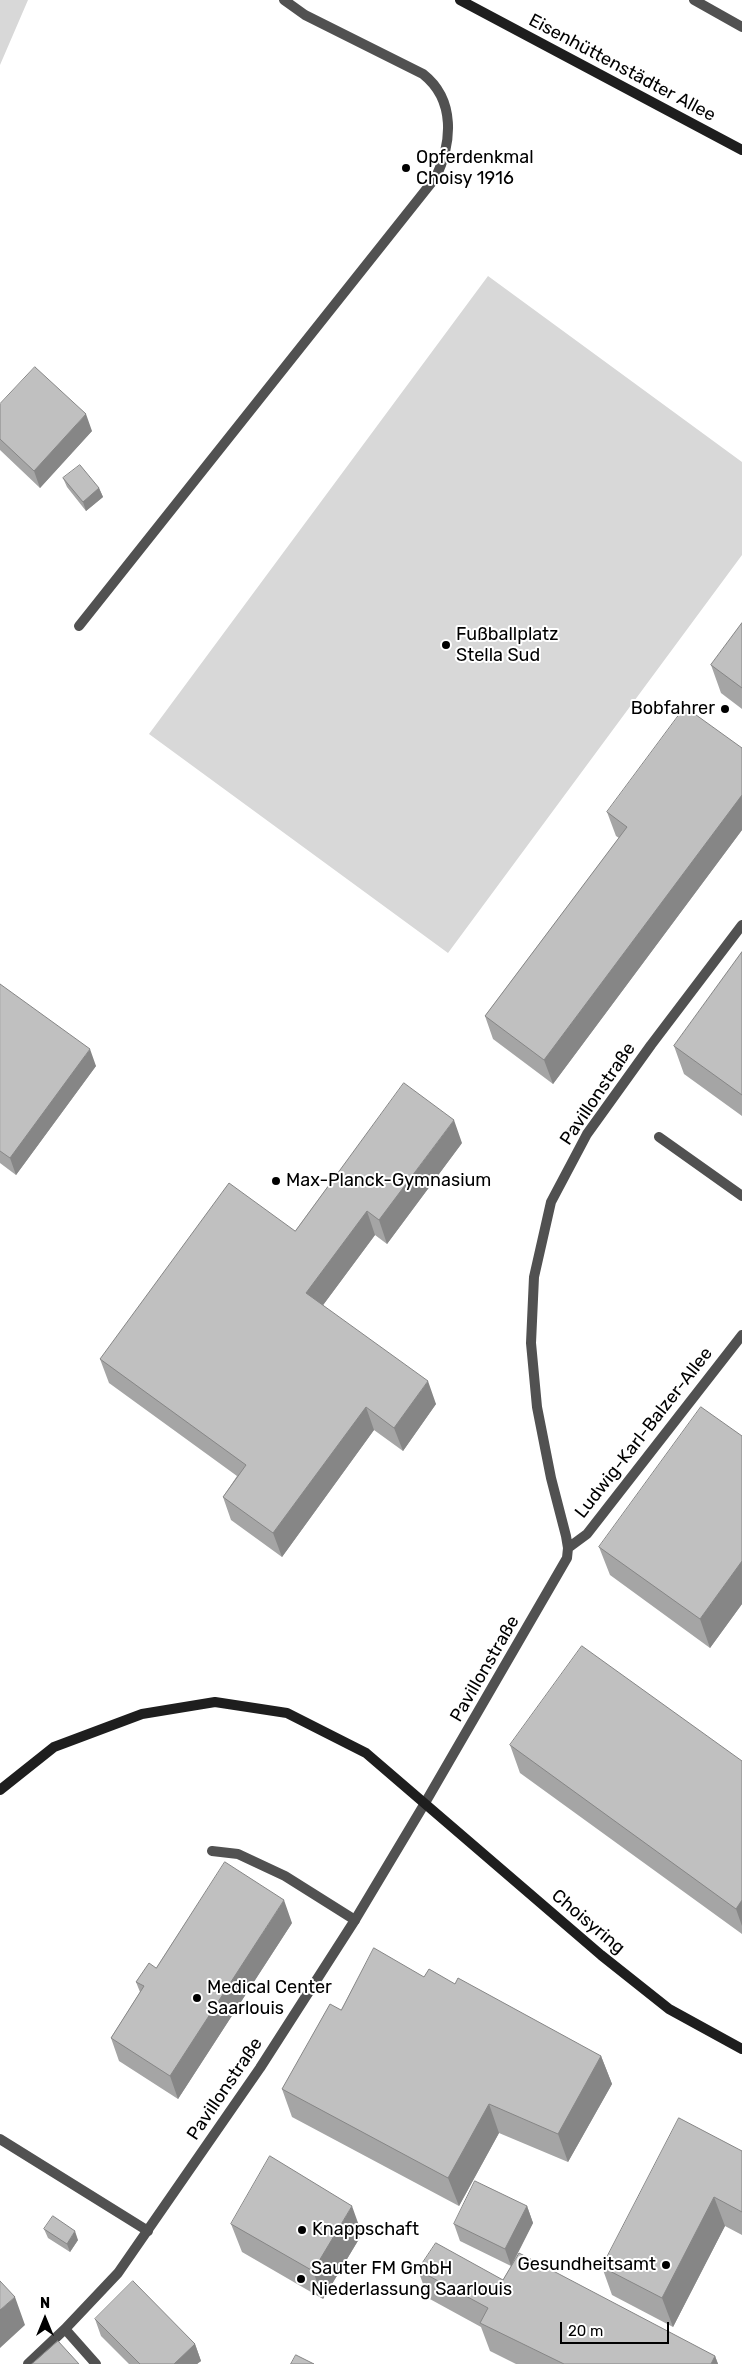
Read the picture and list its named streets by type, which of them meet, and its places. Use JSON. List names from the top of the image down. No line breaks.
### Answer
{"streets":{"street":["Eisenhüttenstädter Allee","Pavillonstraße","Ludwig-Karl-Balzer-Allee","Choisyring"]},"crossings":[["Pavillonstraße","Ludwig-Karl-Balzer-Allee"],["Pavillonstraße","Choisyring"]],"places":["Opferdenkmal Choisy 1916","Fußballplatz Stella Sud","Bobfahrer","Max-Planck-Gymnasium","Medical Center Saarlouis","Knappschaft","Gesundheitsamt","Sauter FM GmbH Niederlassung Saarlouis"],"scale_bar":"20 m","north":"top"}
